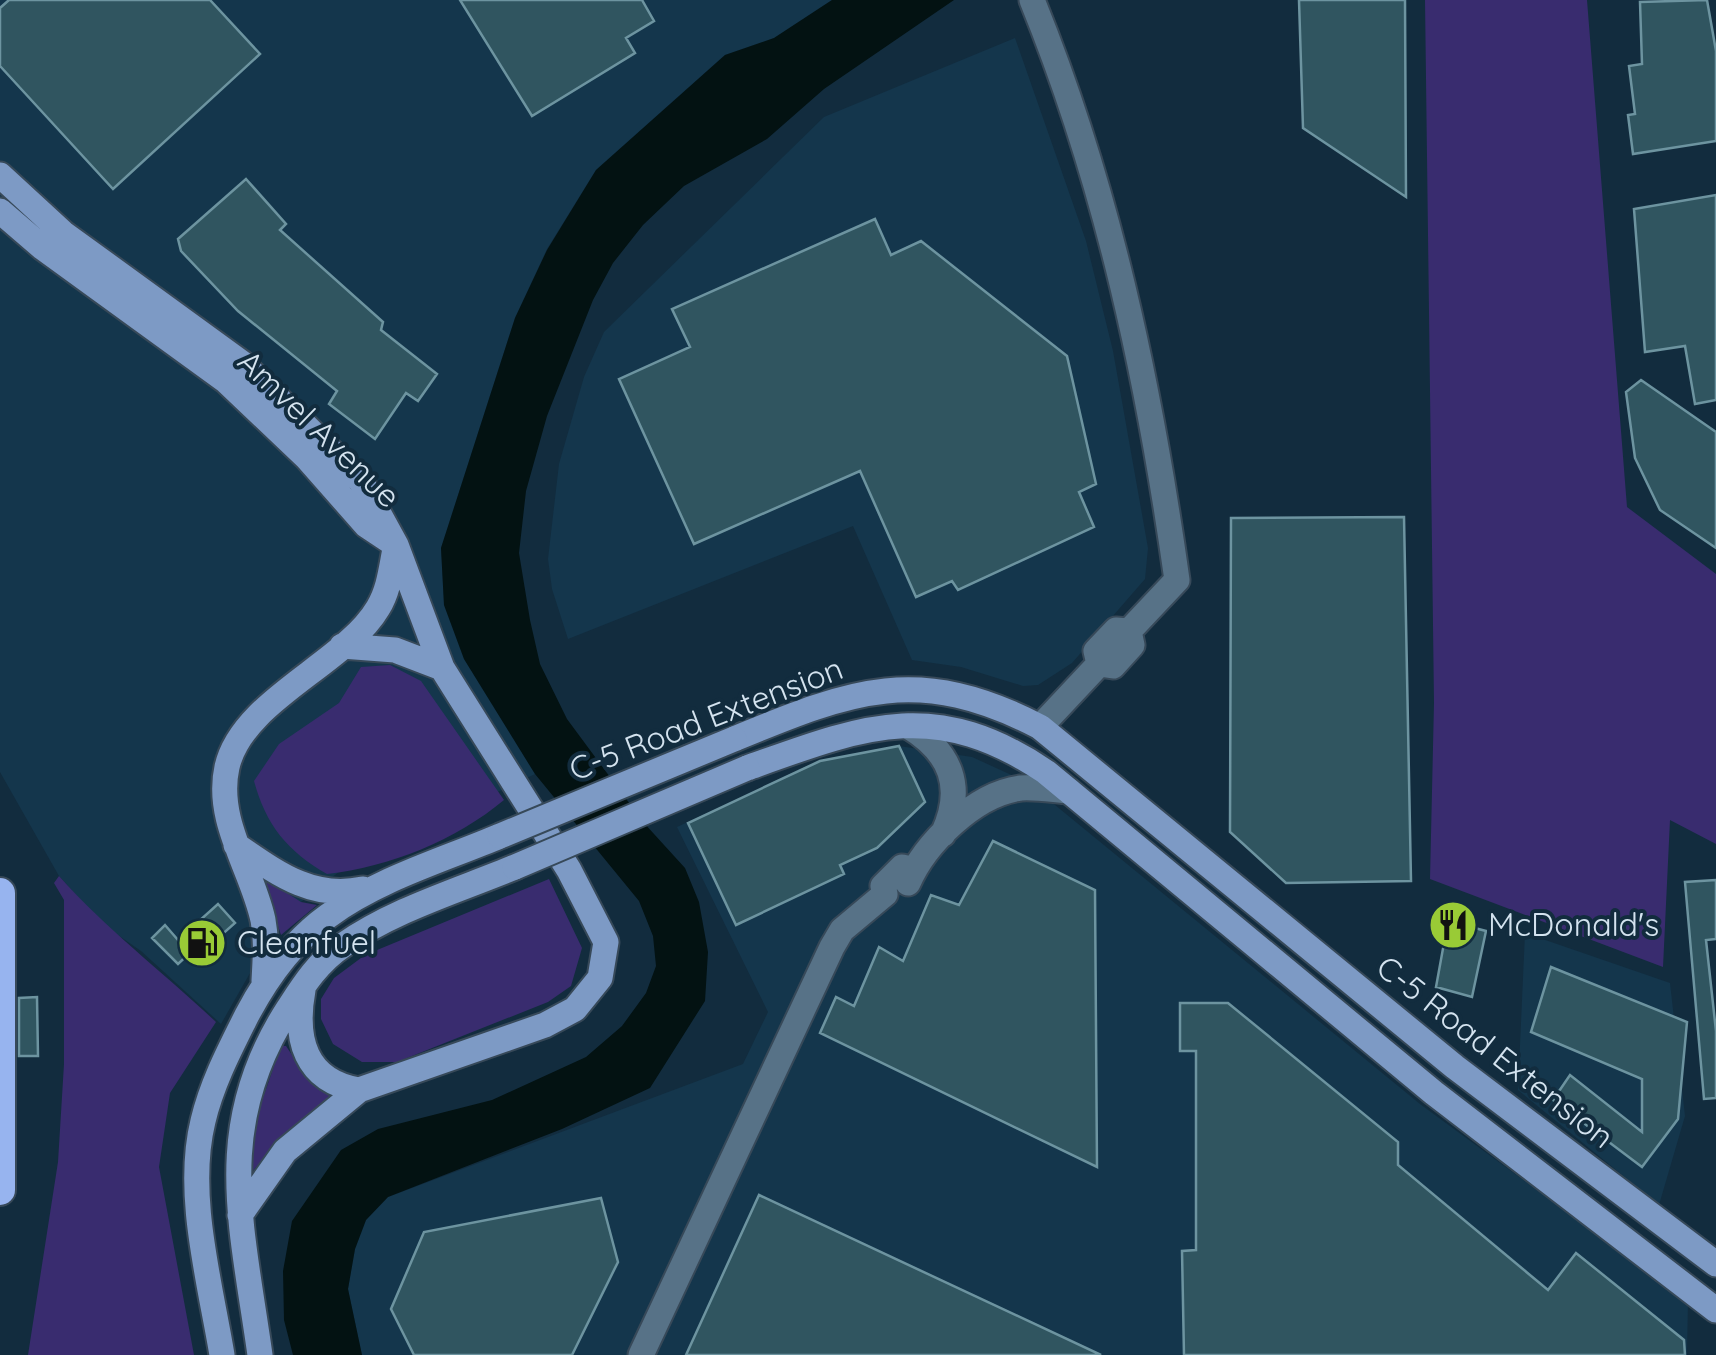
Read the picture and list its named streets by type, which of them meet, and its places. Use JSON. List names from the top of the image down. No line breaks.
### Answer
{"streets":{"main road":["Amvel Avenue","C-5 Road Extension"]},"places":{"restaurant":["McDonald's"],"fuel station":["Cleanfuel"]}}
